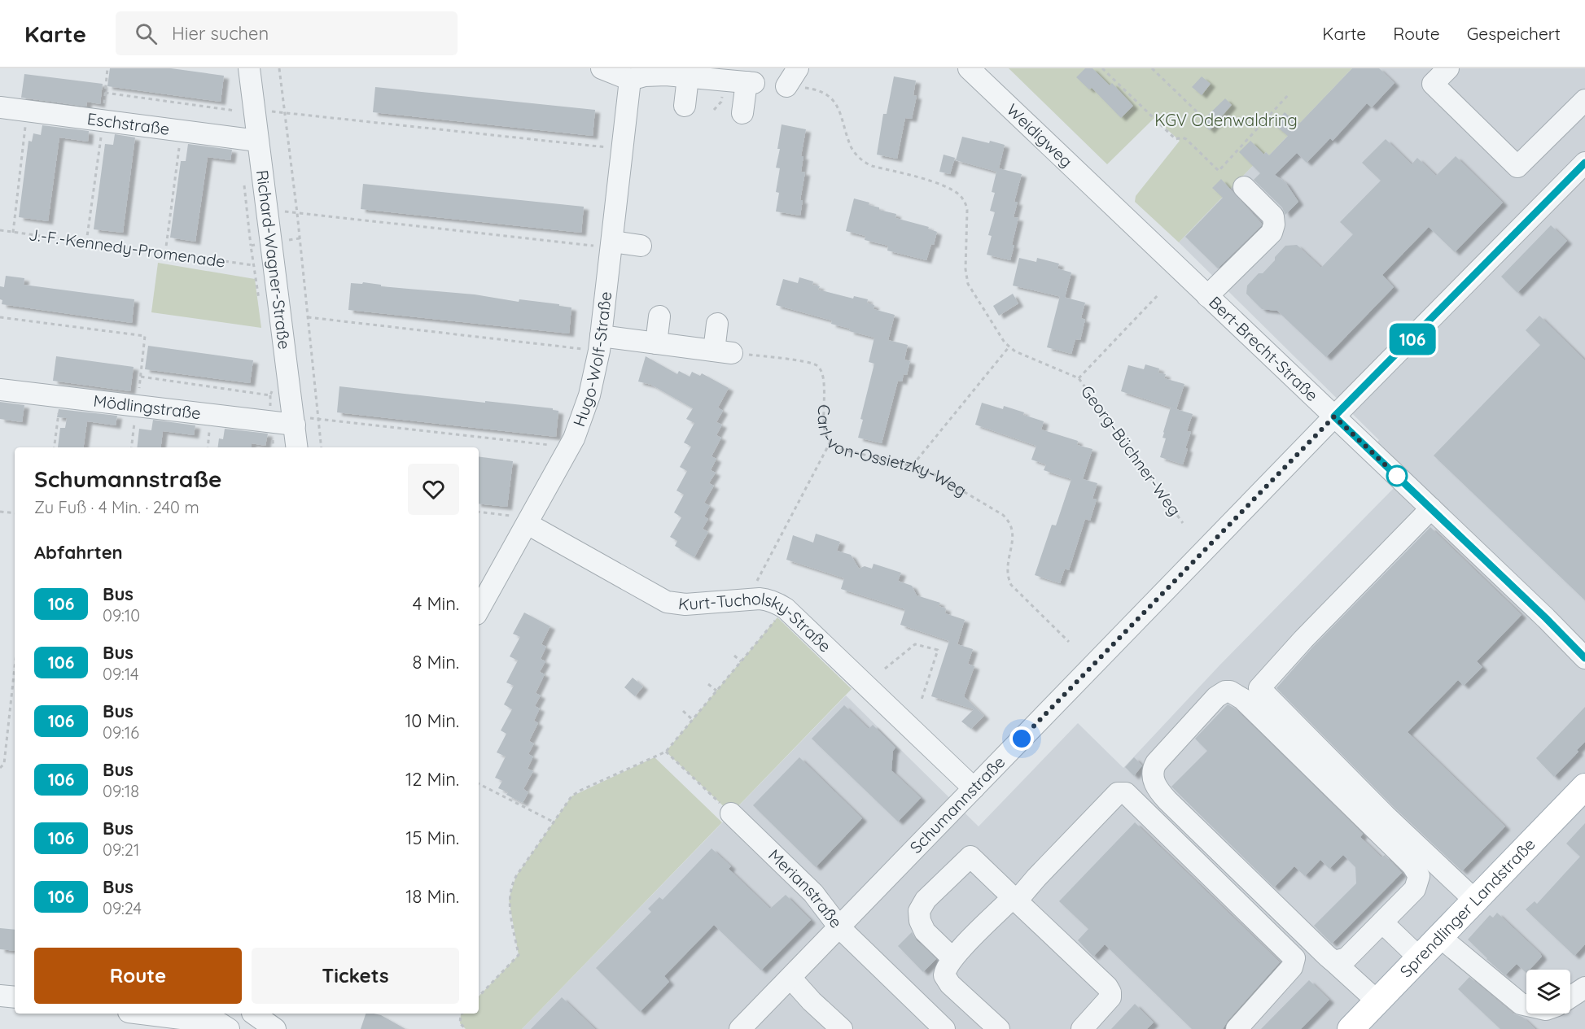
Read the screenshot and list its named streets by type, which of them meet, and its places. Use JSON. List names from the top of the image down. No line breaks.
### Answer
{"streets":{"main road":["Sprendlinger Landstraße"],"street":["Eschstraße","Weidigweg","Richard-Wagner-Straße","Bert-Brecht-Straße","Hugo-Wolf-Straße","Mödlingstraße","Kurt-Tucholsky-Straße","Schumannstraße","Merianstraße"],"path":["J.-F.-Kennedy-Promenade","Carl-von-Ossietzky-Weg","Georg-Büchner-Weg"]},"crossings":[["Eschstraße","Richard-Wagner-Straße"],["Weidigweg","Bert-Brecht-Straße"],["Richard-Wagner-Straße","Mödlingstraße"],["Bert-Brecht-Straße","Schumannstraße"],["Hugo-Wolf-Straße","Kurt-Tucholsky-Straße"],["Kurt-Tucholsky-Straße","Schumannstraße"],["Schumannstraße","Merianstraße"]],"parks":["KGV Odenwaldring"],"lines":["bus line 106"],"page":{"header":"Karte","search":"Hier suchen","nav":["Karte","Route","Gespeichert"],"on_map":"106","heading":[["Schumannstraße","Zu Fuß · 4 Min. · 240 m"],"Abfahrten"],"list":[{"mark":"106","name":"Bus","note":"09:10","value":"4 Min."},{"mark":"106","name":"Bus","note":"09:14","value":"8 Min."},{"mark":"106","name":"Bus","note":"09:16","value":"10 Min."},{"mark":"106","name":"Bus","note":"09:18","value":"12 Min."},{"mark":"106","name":"Bus","note":"09:21","value":"15 Min."},{"mark":"106","name":"Bus","note":"09:24","value":"18 Min."}],"buttons":["Route","Tickets"]}}
